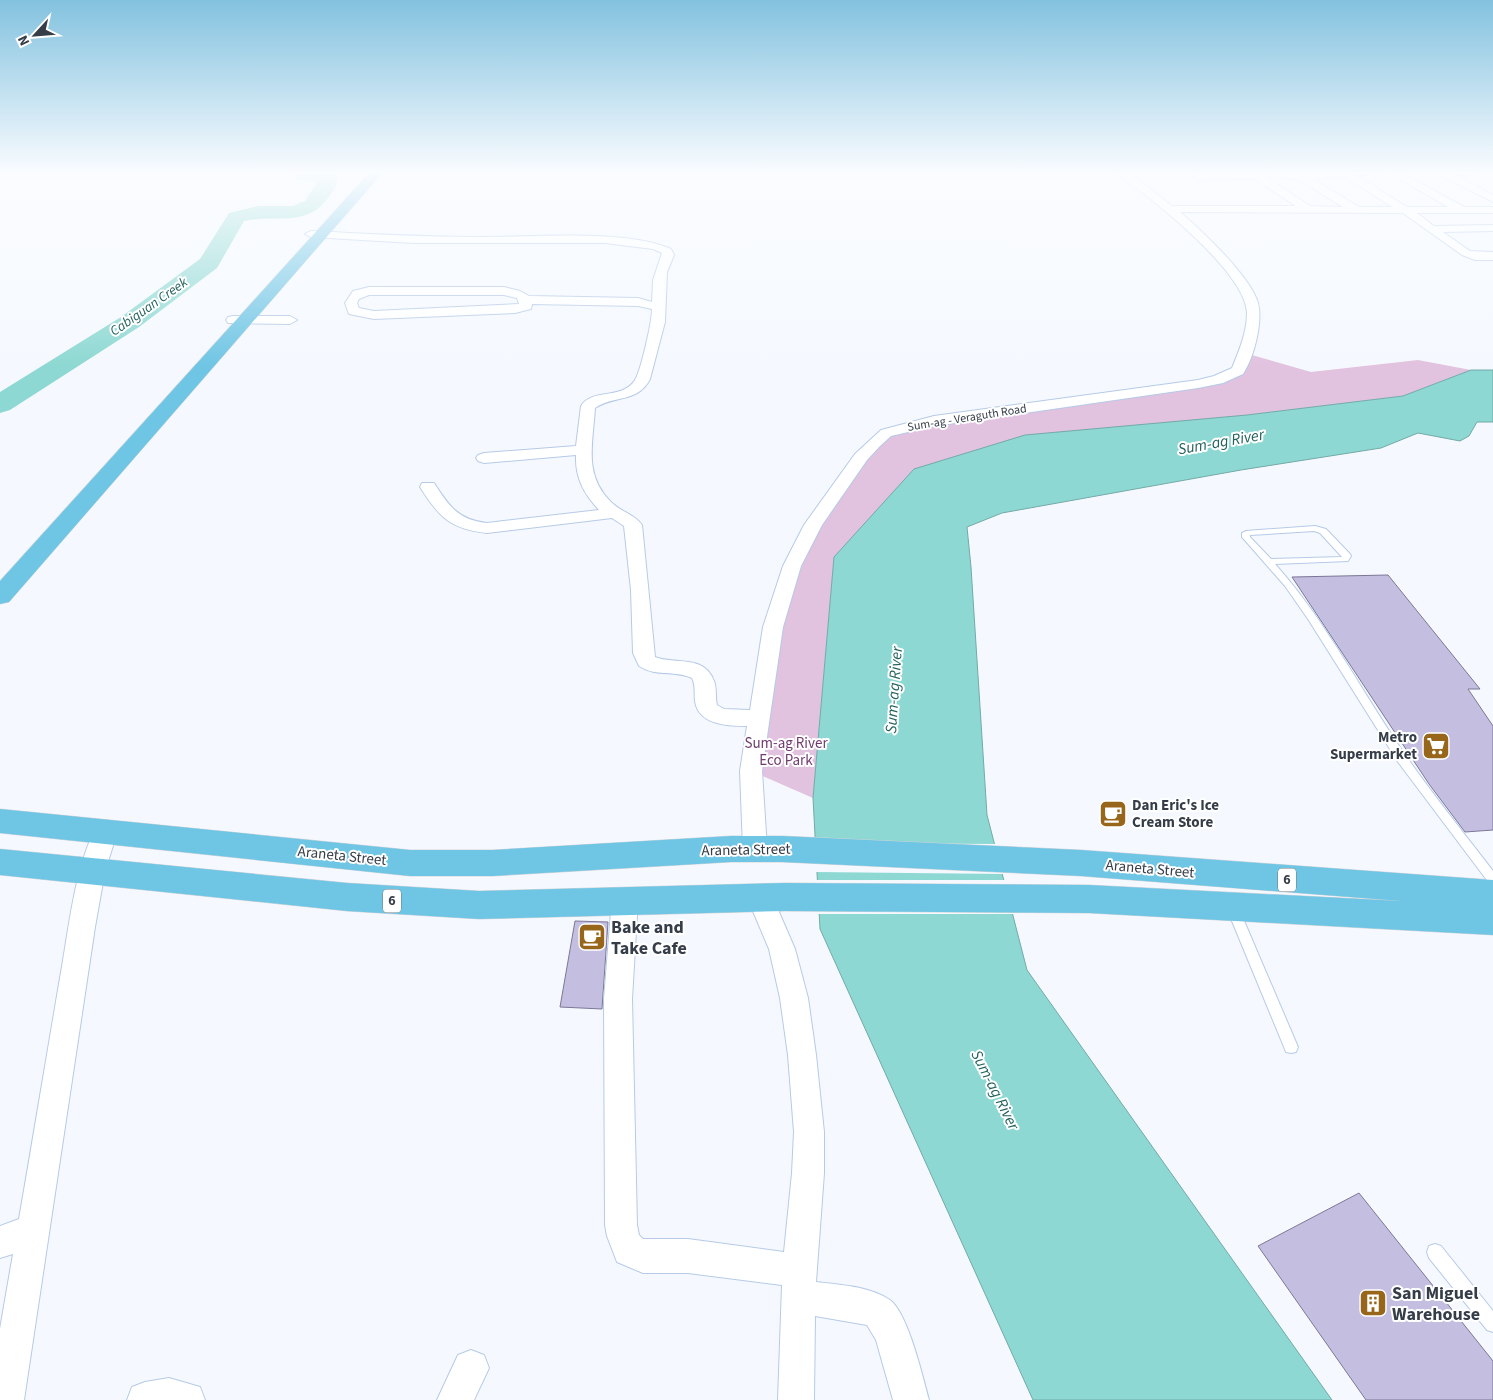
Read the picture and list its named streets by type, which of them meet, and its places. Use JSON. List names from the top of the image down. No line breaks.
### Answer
{"streets":{"highway":["Araneta Street","6"],"street":["Sum-ag - Veraguth Road"]},"crossings":[["Sum-ag - Veraguth Road","Araneta Street"]],"water":["Cabiguan Creek","Sum-ag River"],"parks":["Sum-ag River Eco Park"],"places":{"supermarket":["Metro Supermarket"],"cafe":["Dan Eric's Ice Cream Store","Bake and Take Cafe"],"building":["San Miguel Warehouse"]},"north":"bottom left"}
